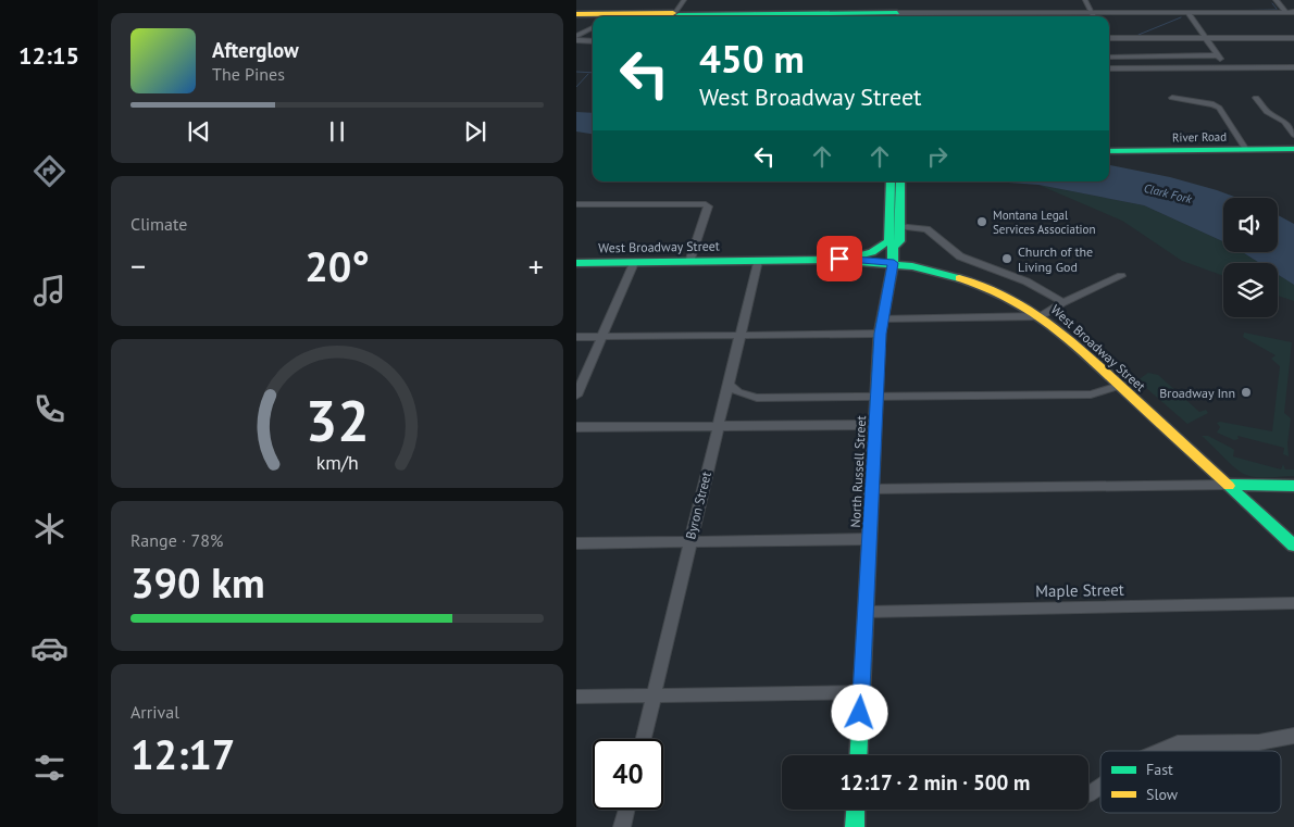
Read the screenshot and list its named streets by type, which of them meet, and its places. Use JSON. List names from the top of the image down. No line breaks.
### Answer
{"streets":{"street":["River Road","West Broadway Street","North Russell Street","Byron Street","Maple Street"]},"crossings":[["West Broadway Street","North Russell Street"],["West Broadway Street","Byron Street"],["North Russell Street","Maple Street"]],"water":["Clark Fork"],"places":["Montana Legal Services Association","Church of the Living God","Broadway Inn"],"legend":["Fast","Slow"],"page":{"tabs":"12:15","turn":["450 m","West Broadway Street"],"song":["Afterglow","The Pines"],"tile":["Climate",["Range · 78%","390 km"],["Arrival","12:17"]],"heat":["−","20°","+"],"limit":"40","trip":"12:17 · 2 min · 500 m","gauge":["32","km/h"]}}
